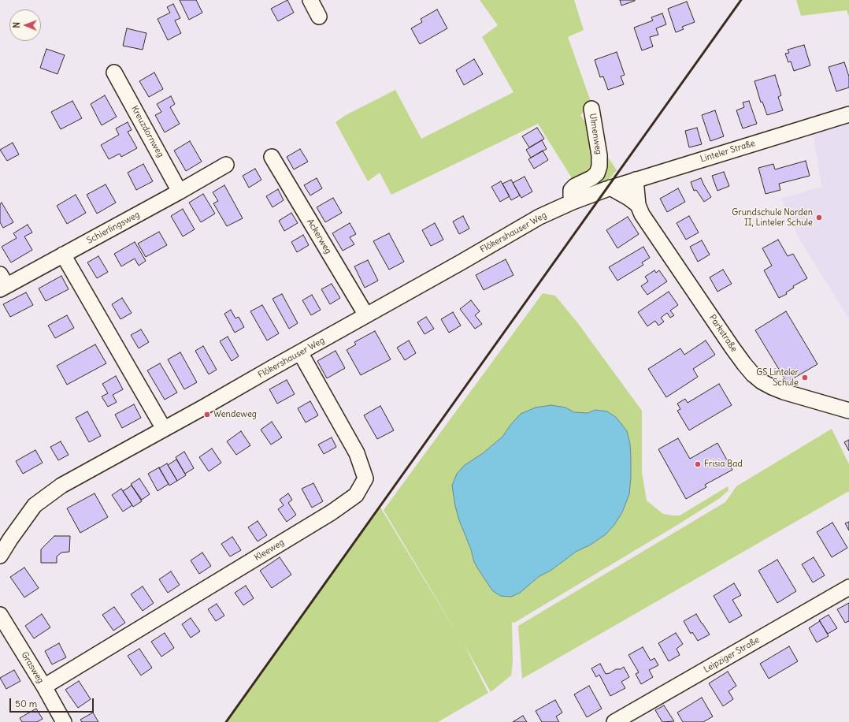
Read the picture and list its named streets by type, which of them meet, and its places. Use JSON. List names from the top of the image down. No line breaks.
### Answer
{"streets":{"street":["Kreuzdornweg","Ulmenweg","Linteler Straße","Schierlingsweg","Flökershauser Weg","Ackerweg","Parkstraße","Kleeweg","Leipziger Straße","Grasweg"]},"crossings":[["Kreuzdornweg","Schierlingsweg"],["Ulmenweg","Flökershauser Weg"],["Linteler Straße","Flökershauser Weg"],["Linteler Straße","Parkstraße"],["Flökershauser Weg","Ackerweg"],["Flökershauser Weg","Parkstraße"],["Flökershauser Weg","Kleeweg"],["Kleeweg","Grasweg"]],"places":["Grundschule Norden II, Linteler Schule","GS Linteler Schule","Wendeweg","Frisia Bad"],"scale_bar":"50 m","north":"left"}
